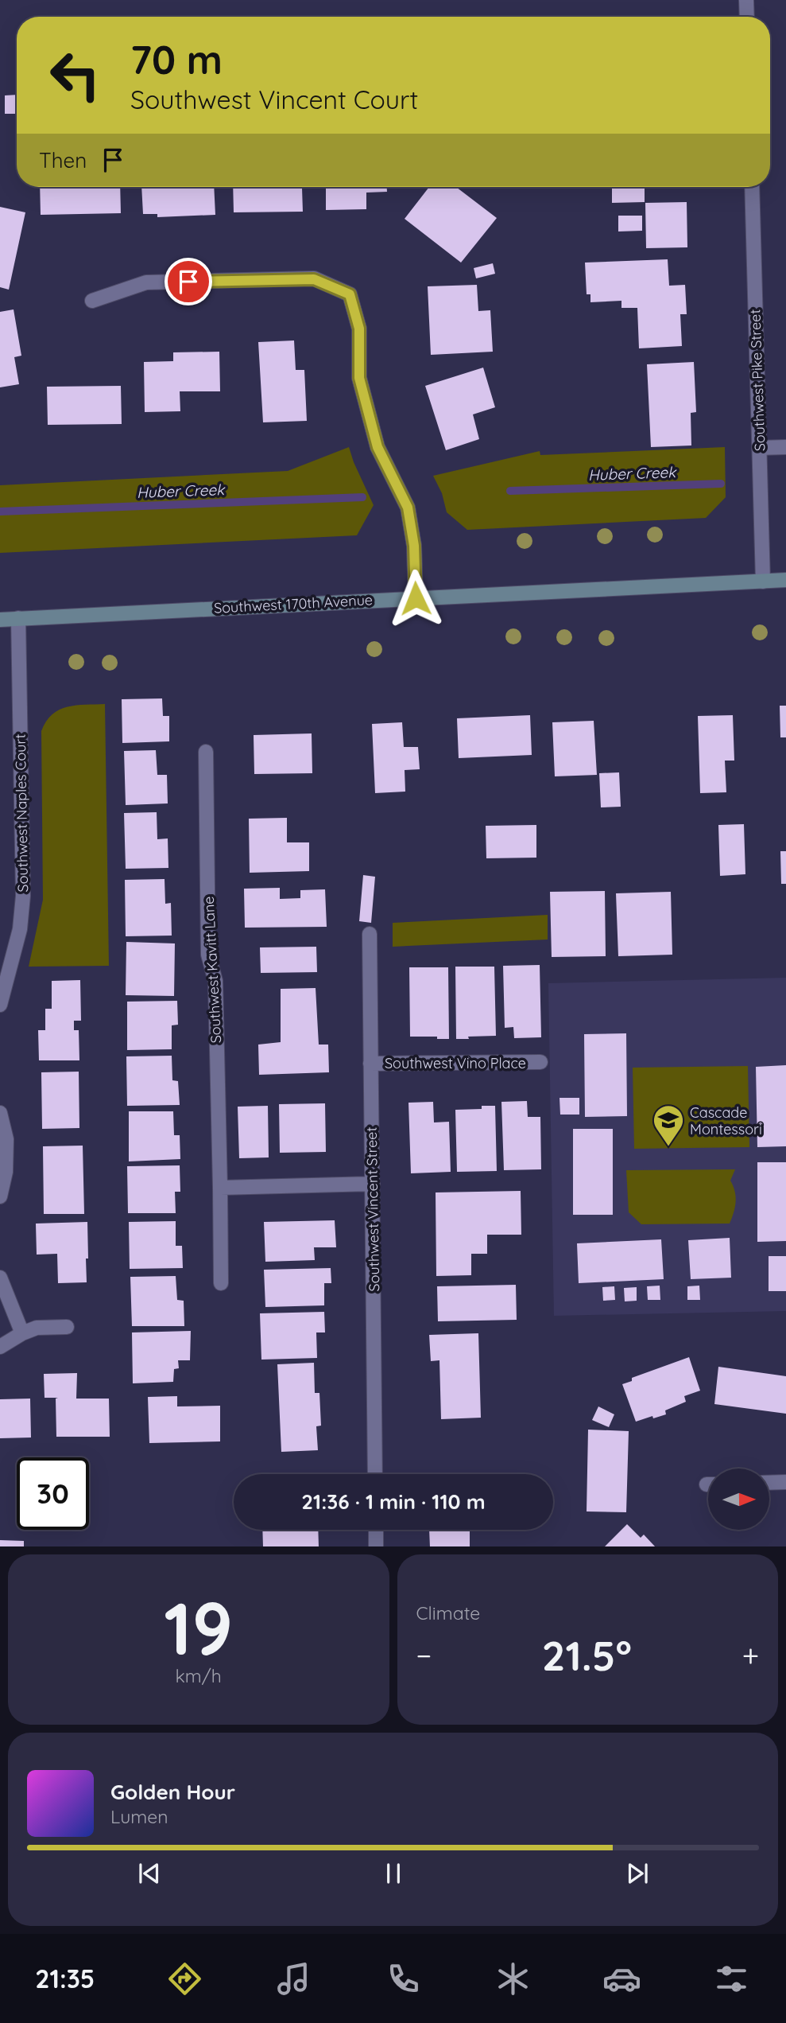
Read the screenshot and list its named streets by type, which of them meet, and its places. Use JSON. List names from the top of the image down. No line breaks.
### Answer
{"streets":{"main road":["Southwest 170th Avenue"],"street":["Southwest Pike Street","Southwest Naples Court","Southwest Kavitt Lane","Southwest Vino Place","Southwest Vincent Street"]},"crossings":[["Southwest Pike Street","Southwest 170th Avenue"],["Southwest 170th Avenue","Southwest Naples Court"],["Southwest Vino Place","Southwest Vincent Street"]],"water":["Huber Creek"],"places":{"school or university":["Cascade Montessori"]},"north":"right","page":{"turn":["70 m","Southwest Vincent Court"],"then":"Then","limit":"30","trip":"21:36 · 1 min · 110 m","tile":[["19","km/h"],"Climate"],"heat":["−","21.5°","+"],"song":["Golden Hour","Lumen"],"tabs":"21:35"}}
